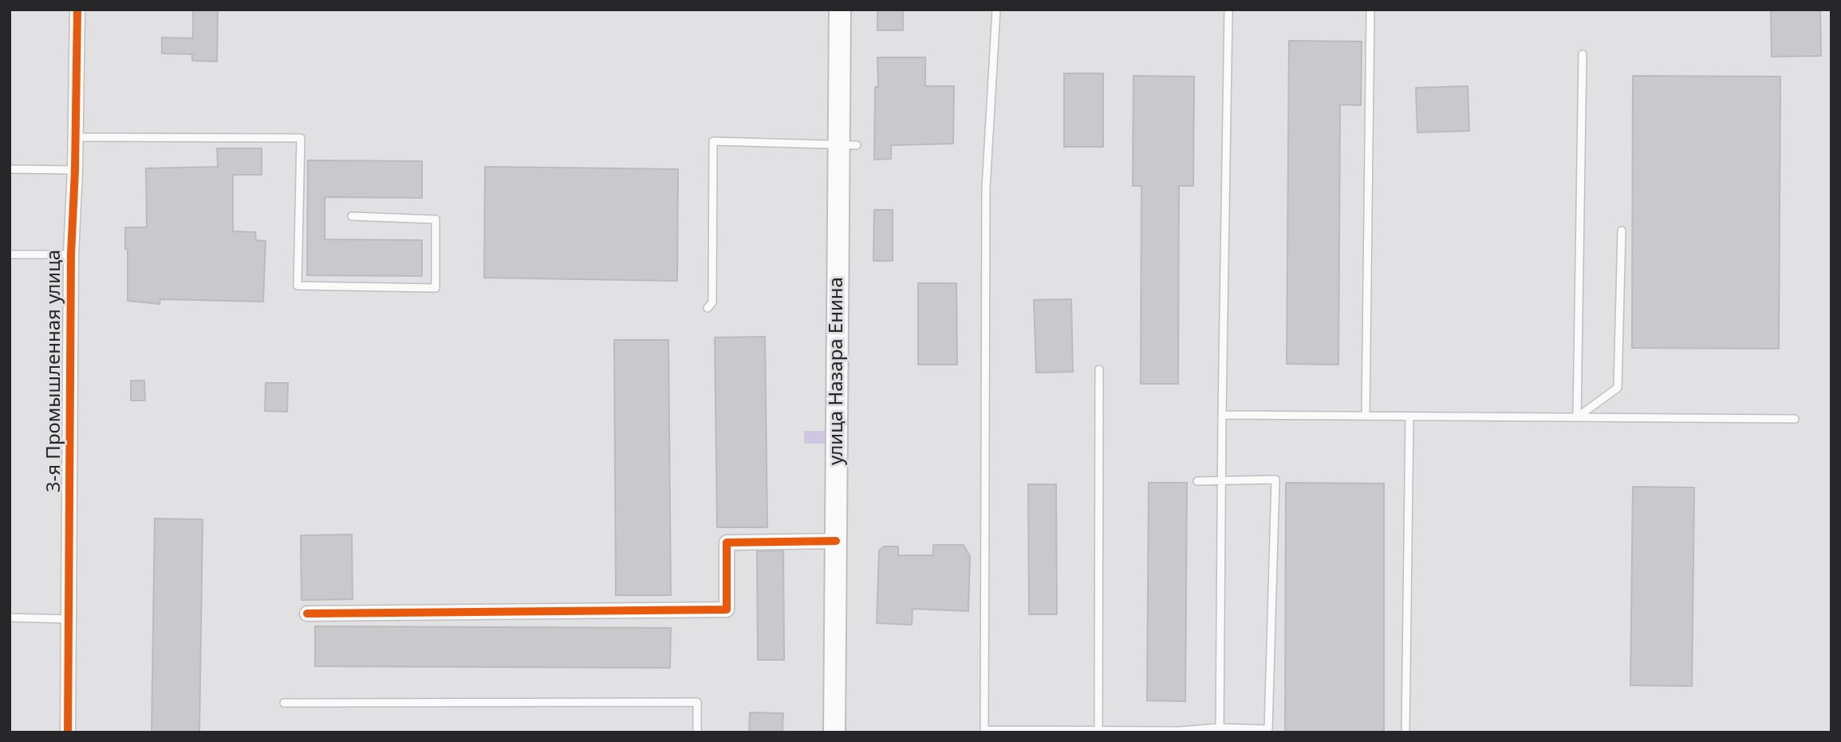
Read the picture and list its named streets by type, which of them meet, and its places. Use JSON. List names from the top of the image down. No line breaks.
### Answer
{"streets":{"main road":["улица Назара Енина"],"street":["3-я Промышленная улица"]}}
